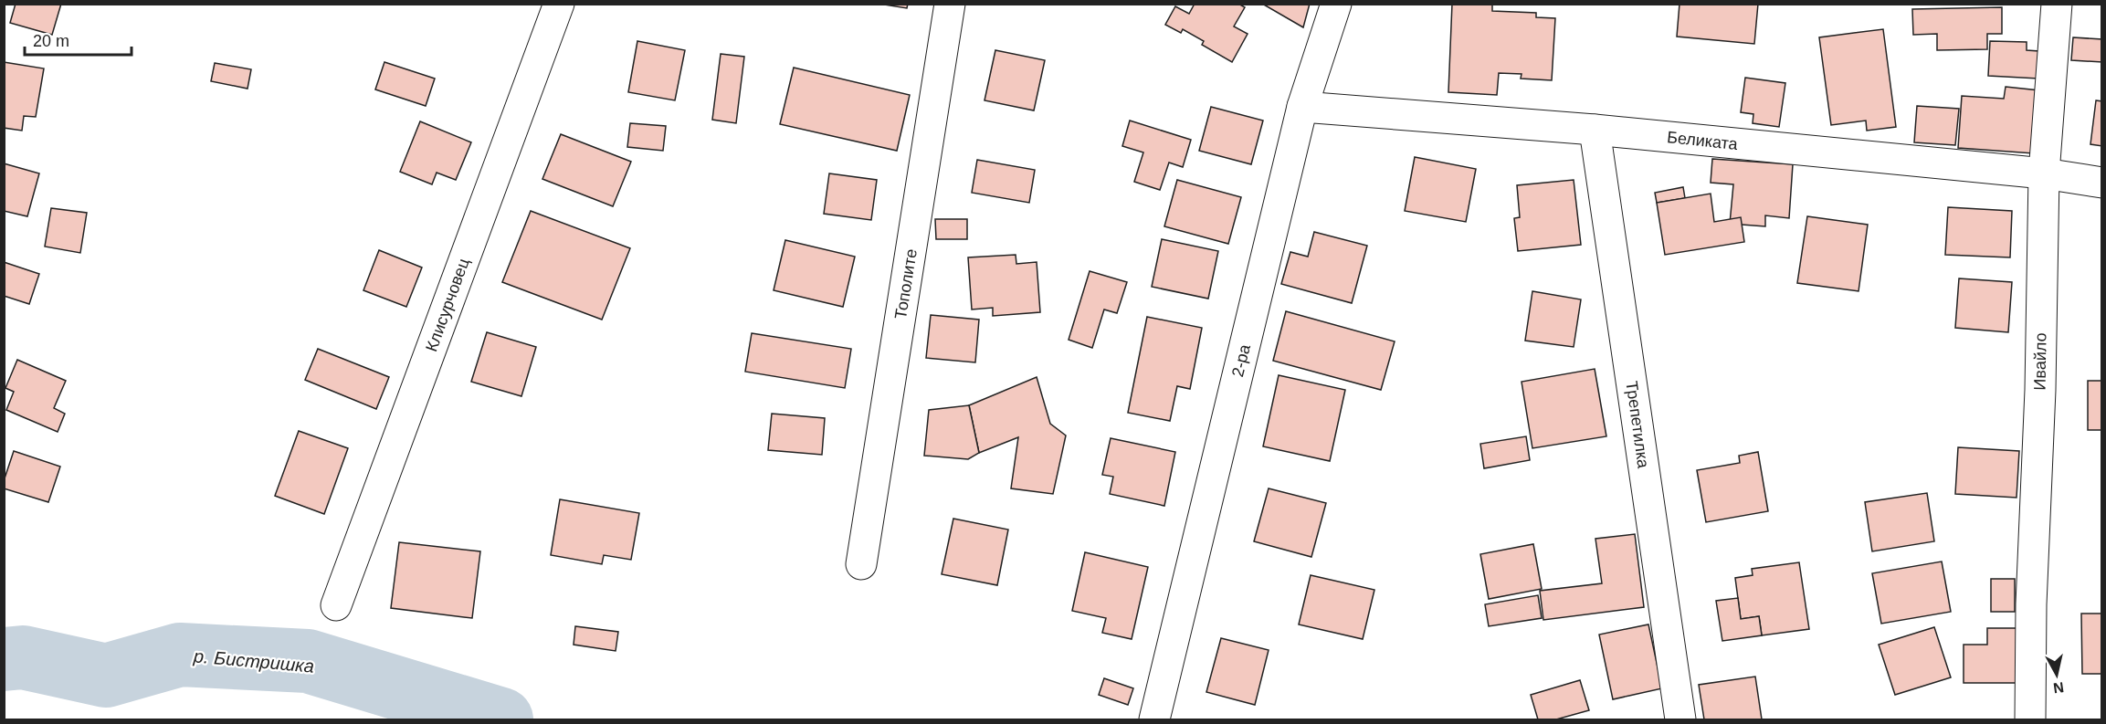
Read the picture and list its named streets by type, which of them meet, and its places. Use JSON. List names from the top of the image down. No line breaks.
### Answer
{"streets":{"street":["Беликата","Тополите","Клисурчовец","2-ра","Ивайло","Трепетилка"]},"crossings":[["Беликата","2-ра"],["Беликата","Ивайло"],["Беликата","Трепетилка"]],"water":["р. Бистришка"],"scale_bar":"20 m","north":"bottom"}
